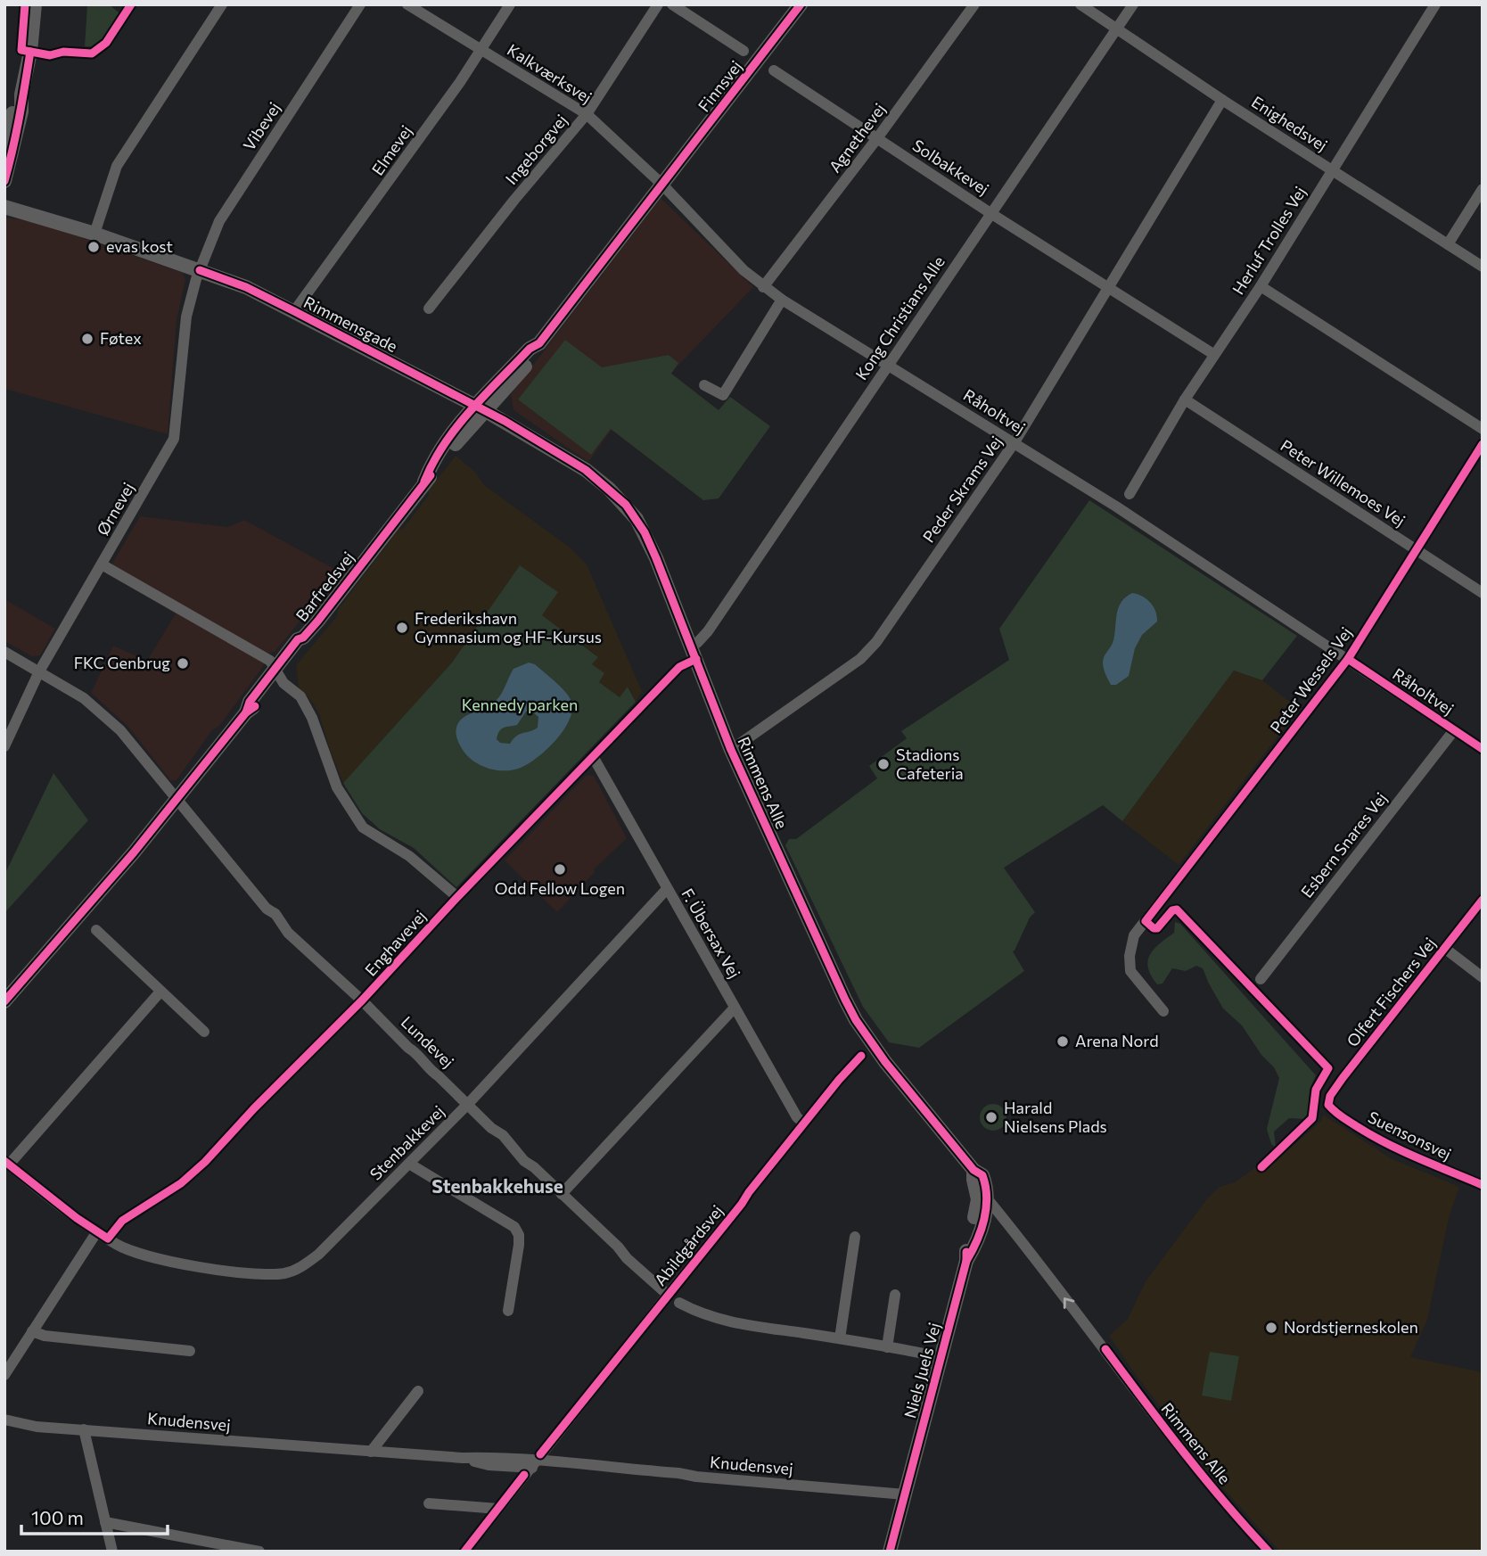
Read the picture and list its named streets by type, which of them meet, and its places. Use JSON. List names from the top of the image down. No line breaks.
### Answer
{"streets":{"street":["Kalkværksvej","Finnsvej","Enighedsvej","Vibevej","Agnethevej","Ingeborgvej","Elmevej","Solbakkevej","Herluf Trolles Vej","Kong Christians Alle","Rimmensgade","Råholtvej","Peter Willemoes Vej","Peder Skrams Vej","Ørnevej","Barfredsvej","Peter Wessels Vej","Rimmens Alle","Esbern Snares Vej","F. Übersax Vej","Enghavevej","Olfert Fischers Vej","Lundevej","Suensonsvej","Stenbakkevej","Abildgårdsvej","Niels Juels Vej","Knudensvej"]},"crossings":[["Kalkværksvej","Finnsvej"],["Kalkværksvej","Ingeborgvej"],["Kalkværksvej","Elmevej"],["Kalkværksvej","Råholtvej"],["Kalkværksvej","Barfredsvej"],["Finnsvej","Råholtvej"],["Finnsvej","Barfredsvej"],["Enighedsvej","Herluf Trolles Vej"],["Enighedsvej","Kong Christians Alle"],["Enighedsvej","Peder Skrams Vej"],["Vibevej","Rimmensgade"],["Vibevej","Ørnevej"],["Agnethevej","Solbakkevej"],["Agnethevej","Råholtvej"],["Elmevej","Rimmensgade"],["Solbakkevej","Herluf Trolles Vej"],["Solbakkevej","Kong Christians Alle"],["Solbakkevej","Peder Skrams Vej"],["Herluf Trolles Vej","Peter Willemoes Vej"],["Kong Christians Alle","Råholtvej"],["Kong Christians Alle","Rimmens Alle"],["Kong Christians Alle","Enghavevej"],["Rimmensgade","Ørnevej"],["Rimmensgade","Barfredsvej"],["Rimmensgade","Rimmens Alle"],["Råholtvej","Peder Skrams Vej"],["Råholtvej","Barfredsvej"],["Råholtvej","Peter Wessels Vej"],["Råholtvej","Esbern Snares Vej"],["Peter Willemoes Vej","Peter Wessels Vej"],["Peder Skrams Vej","Rimmens Alle"],["Ørnevej","Lundevej"],["Barfredsvej","Rimmens Alle"],["Barfredsvej","Lundevej"],["Rimmens Alle","Enghavevej"],["Rimmens Alle","Niels Juels Vej"],["F. Übersax Vej","Enghavevej"],["F. Übersax Vej","Stenbakkevej"],["F. Übersax Vej","Abildgårdsvej"],["Enghavevej","Lundevej"],["Enghavevej","Stenbakkevej"],["Olfert Fischers Vej","Suensonsvej"],["Lundevej","Stenbakkevej"],["Lundevej","Abildgårdsvej"],["Abildgårdsvej","Knudensvej"],["Niels Juels Vej","Knudensvej"]],"districts":["Stenbakkehuse"],"parks":["Kennedy parken"],"places":["evas kost","Føtex","Frederikshavn Gymnasium og HF-Kursus","FKC Genbrug","Stadions Cafeteria","Odd Fellow Logen","Arena Nord","Harald Nielsens Plads","Nordstjerneskolen"],"scale_bar":"100 m"}
